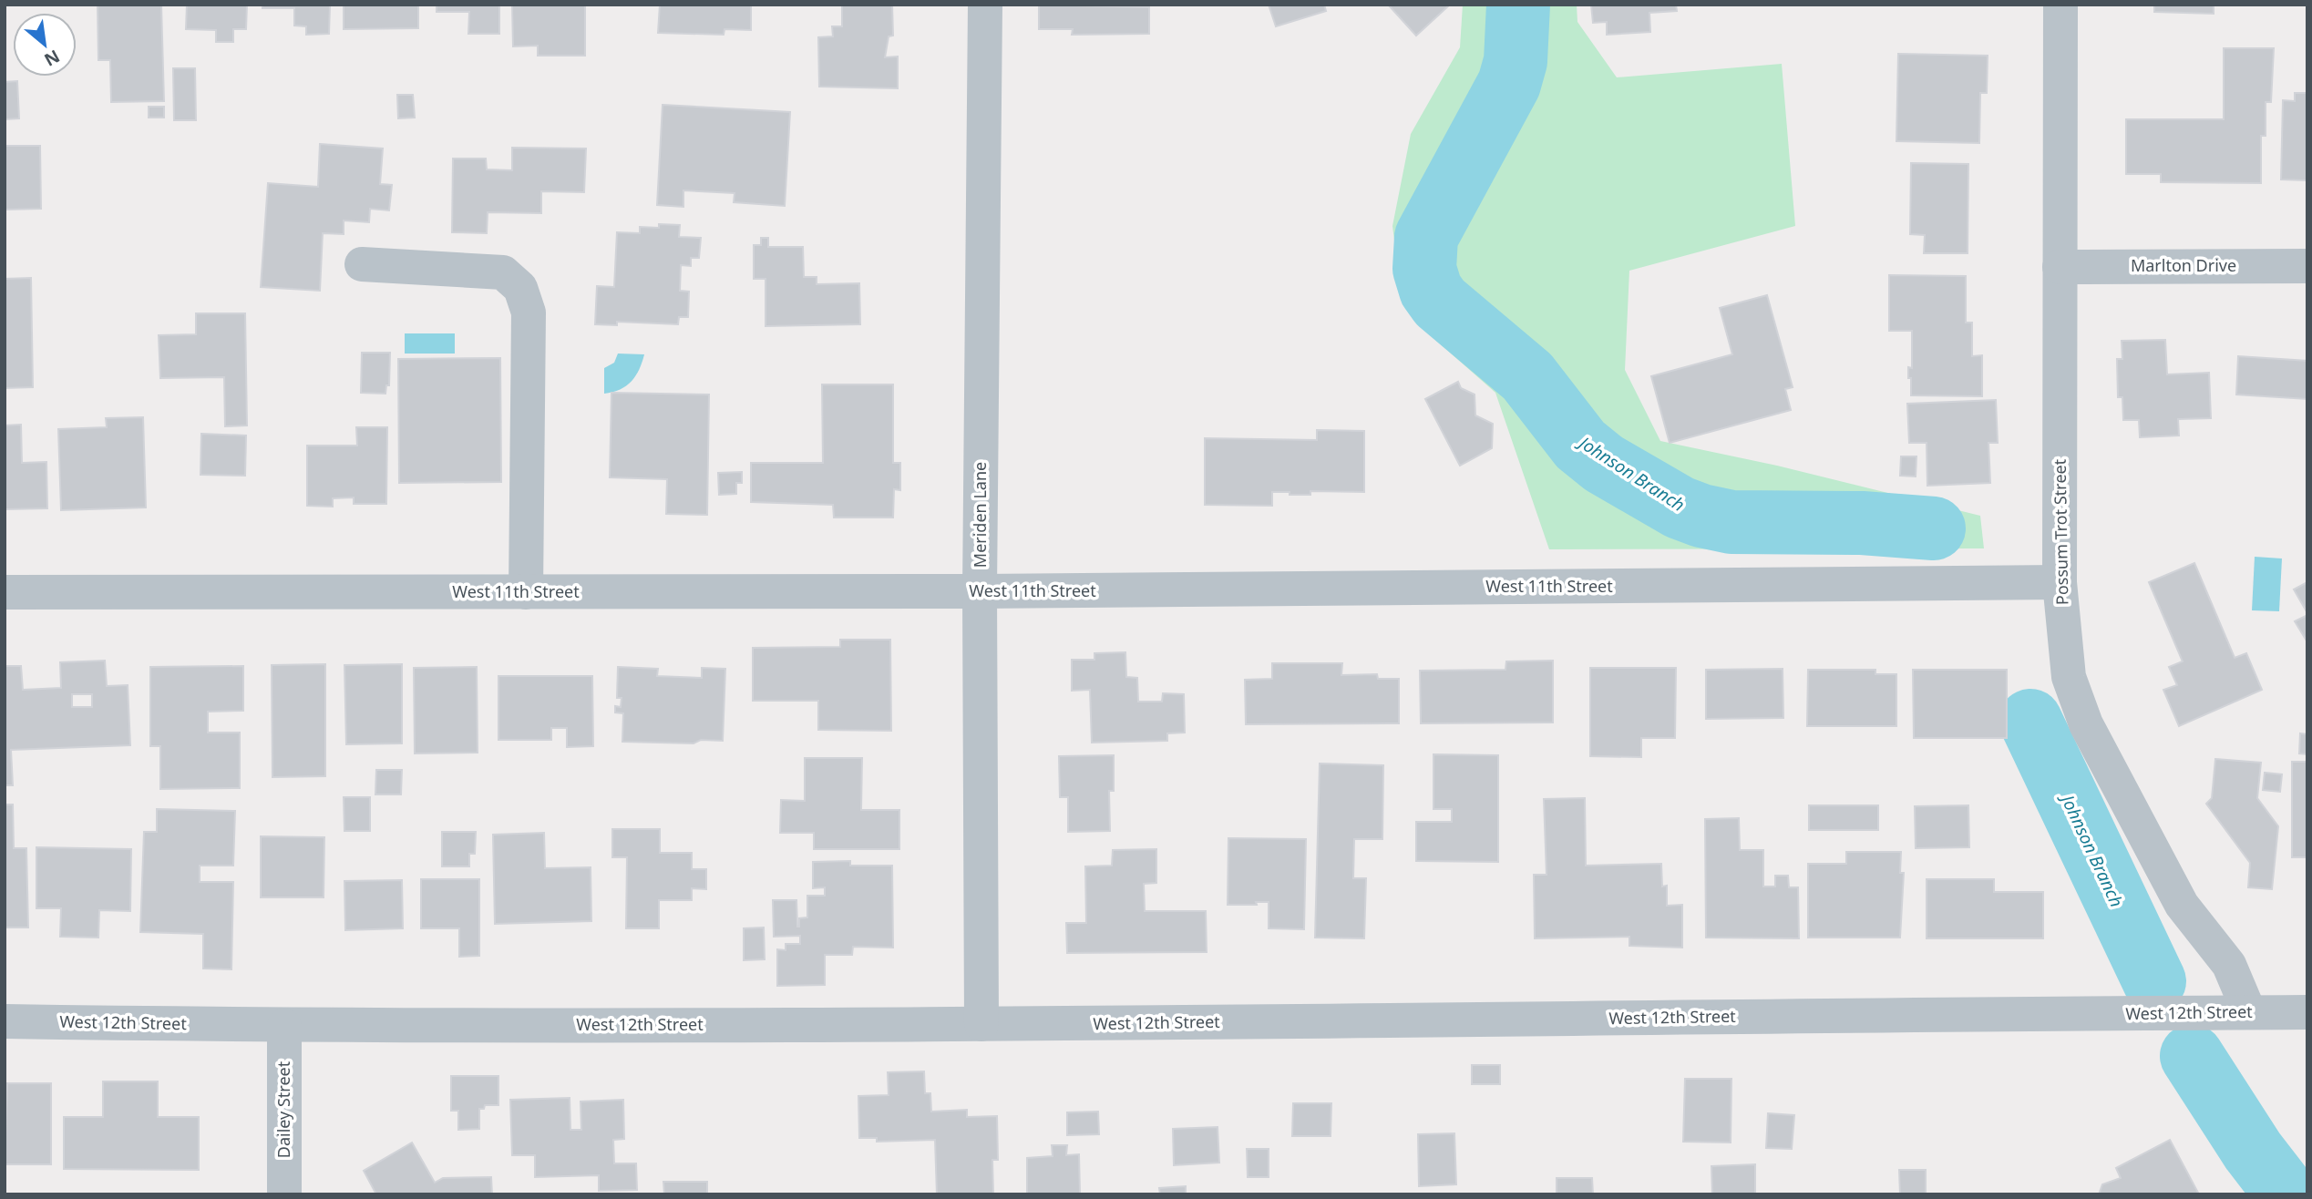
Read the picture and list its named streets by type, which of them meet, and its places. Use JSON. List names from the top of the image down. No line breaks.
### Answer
{"streets":{"street":["Marlton Drive","Meriden Lane","Possum Trot Street","West 11th Street","West 12th Street","Dailey Street"]},"crossings":[["Marlton Drive","Possum Trot Street"],["Meriden Lane","West 11th Street"],["Meriden Lane","West 12th Street"],["Possum Trot Street","West 11th Street"],["Possum Trot Street","West 12th Street"],["West 12th Street","Dailey Street"]],"water":["Johnson Branch"],"north":"bottom right"}
